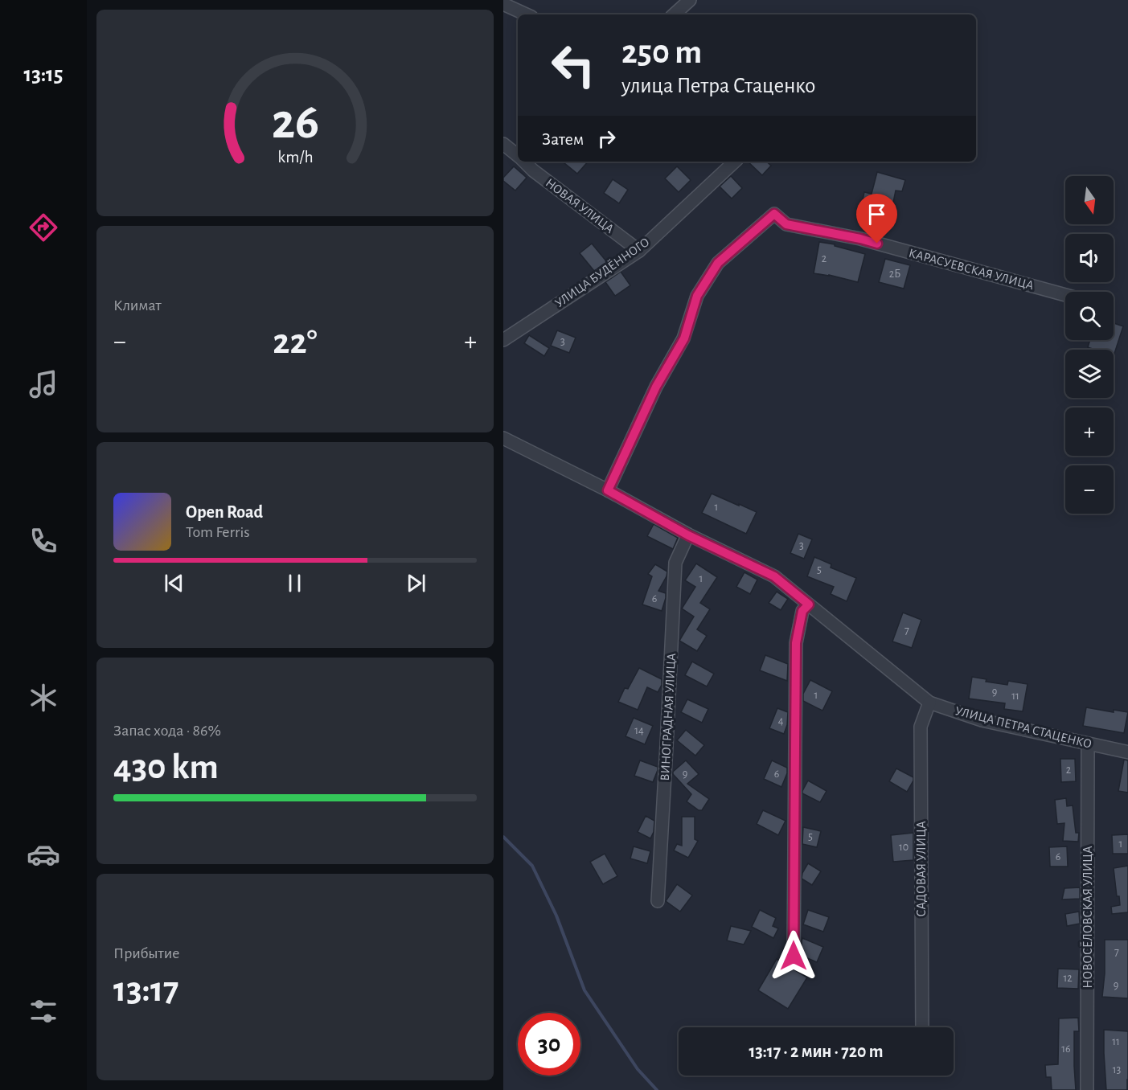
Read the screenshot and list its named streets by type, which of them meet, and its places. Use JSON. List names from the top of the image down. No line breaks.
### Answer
{"streets":{"street":["НОВАЯ УЛИЦА","КАРАСУЕВСКАЯ УЛИЦА","УЛИЦА БУДЁННОГО","ВИНОГРАДНАЯ УЛИЦА","УЛИЦА ПЕТРА СТАЦЕНКО","САДОВАЯ УЛИЦА","НОВОСЁЛОВСКАЯ УЛИЦА"]},"crossings":[["НОВАЯ УЛИЦА","УЛИЦА БУДЁННОГО"],["КАРАСУЕВСКАЯ УЛИЦА","УЛИЦА ПЕТРА СТАЦЕНКО"],["ВИНОГРАДНАЯ УЛИЦА","УЛИЦА ПЕТРА СТАЦЕНКО"],["УЛИЦА ПЕТРА СТАЦЕНКО","САДОВАЯ УЛИЦА"],["УЛИЦА ПЕТРА СТАЦЕНКО","НОВОСЁЛОВСКАЯ УЛИЦА"]],"house_numbers":["2","2Б","3","1","3","5","1","6","7","9","1","11","4","14","2","9","6","5","1","10","6","7","12","9","11","16","13"],"north":"bottom","page":{"tabs":"13:15","turn":["250 m","улица Петра Стаценко"],"then":"Затем","map_buttons":["+","−"],"tile":["Климат",["Запас хода · 86%","430 km"],["Прибытие","13:17"]],"heat":["−","22°","+"],"song":["Open Road","Tom Ferris"],"limit":"30","trip":"13:17 · 2 мин · 720 m","gauge":["26","km/h"]}}
